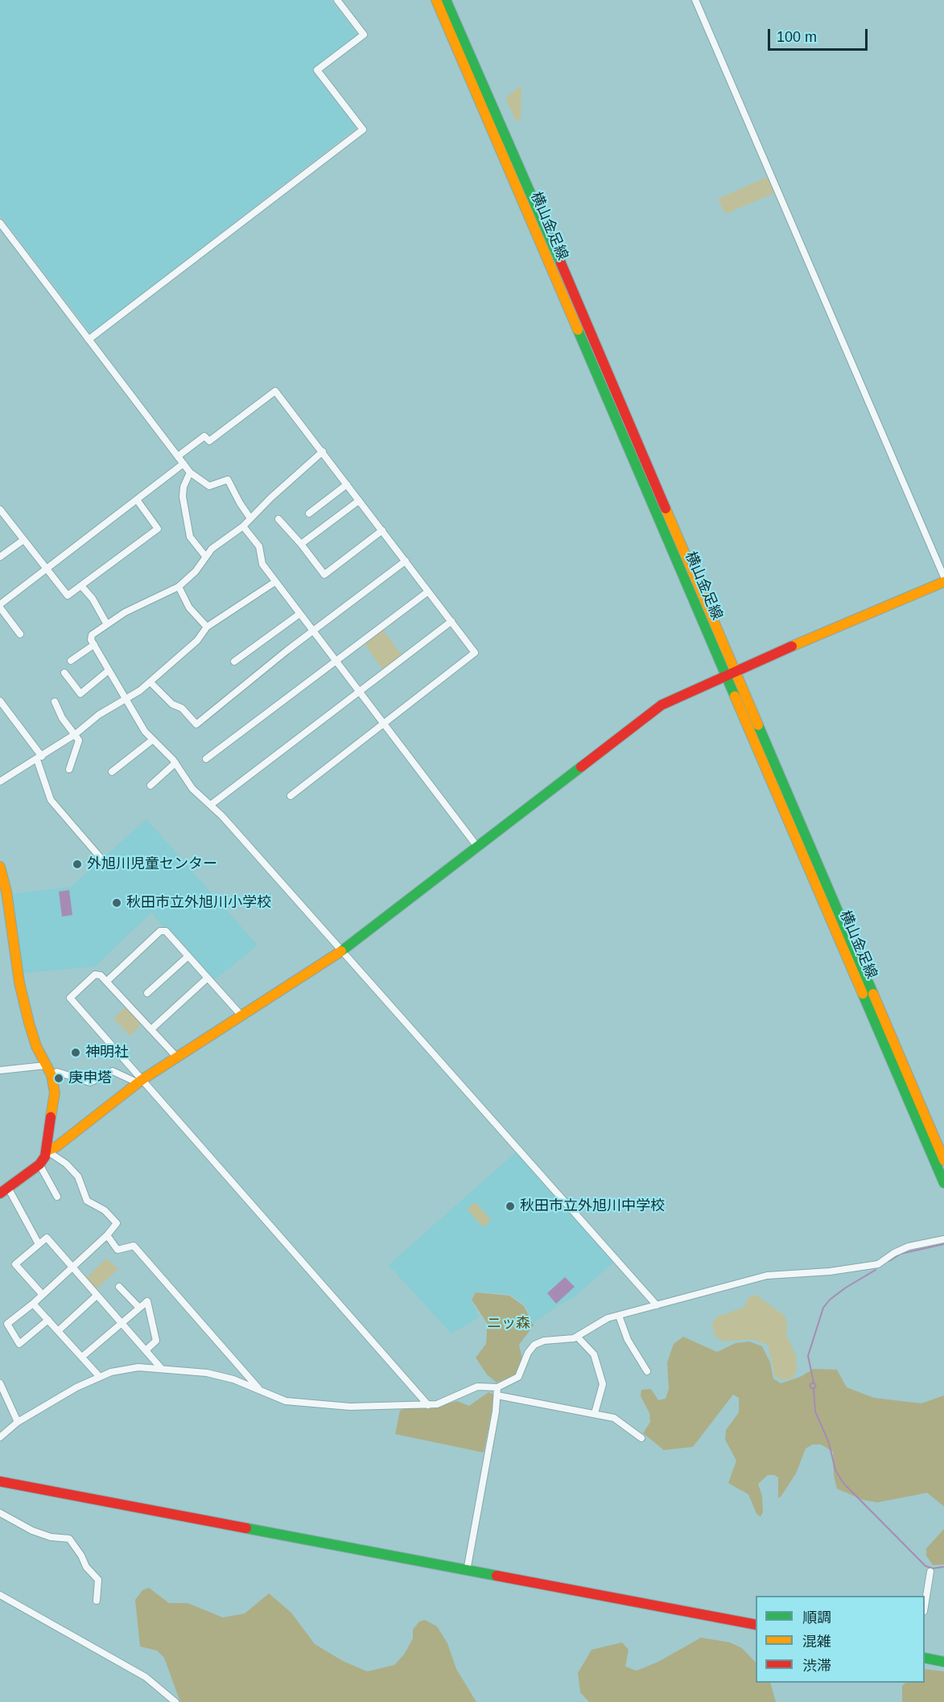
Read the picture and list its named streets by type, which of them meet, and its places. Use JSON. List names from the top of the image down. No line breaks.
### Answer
{"streets":{"street":["横山金足線"]},"parks":["ニッ森"],"places":["外旭川児童センター","秋田市立外旭川小学校","神明社","庚申塔","秋田市立外旭川中学校"],"legend":["順調","混雑","渋滞"],"scale_bar":"100 m"}
